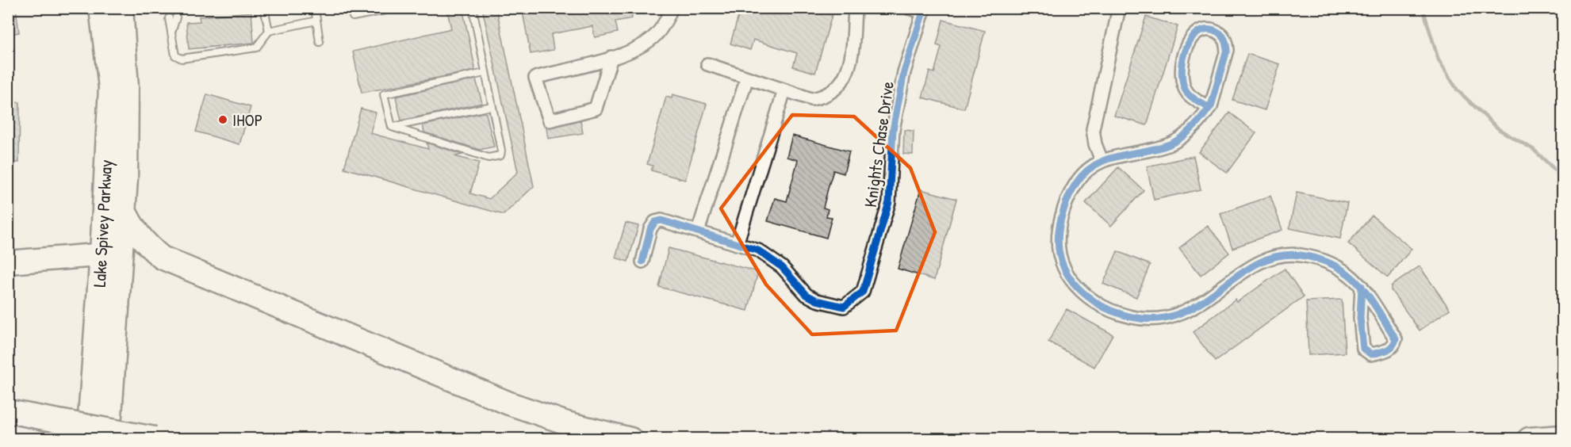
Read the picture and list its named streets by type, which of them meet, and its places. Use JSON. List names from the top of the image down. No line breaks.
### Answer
{"streets":{"highway":["Lake Spivey Parkway"],"street":["Knights Chase Drive"]},"places":["IHOP"]}
